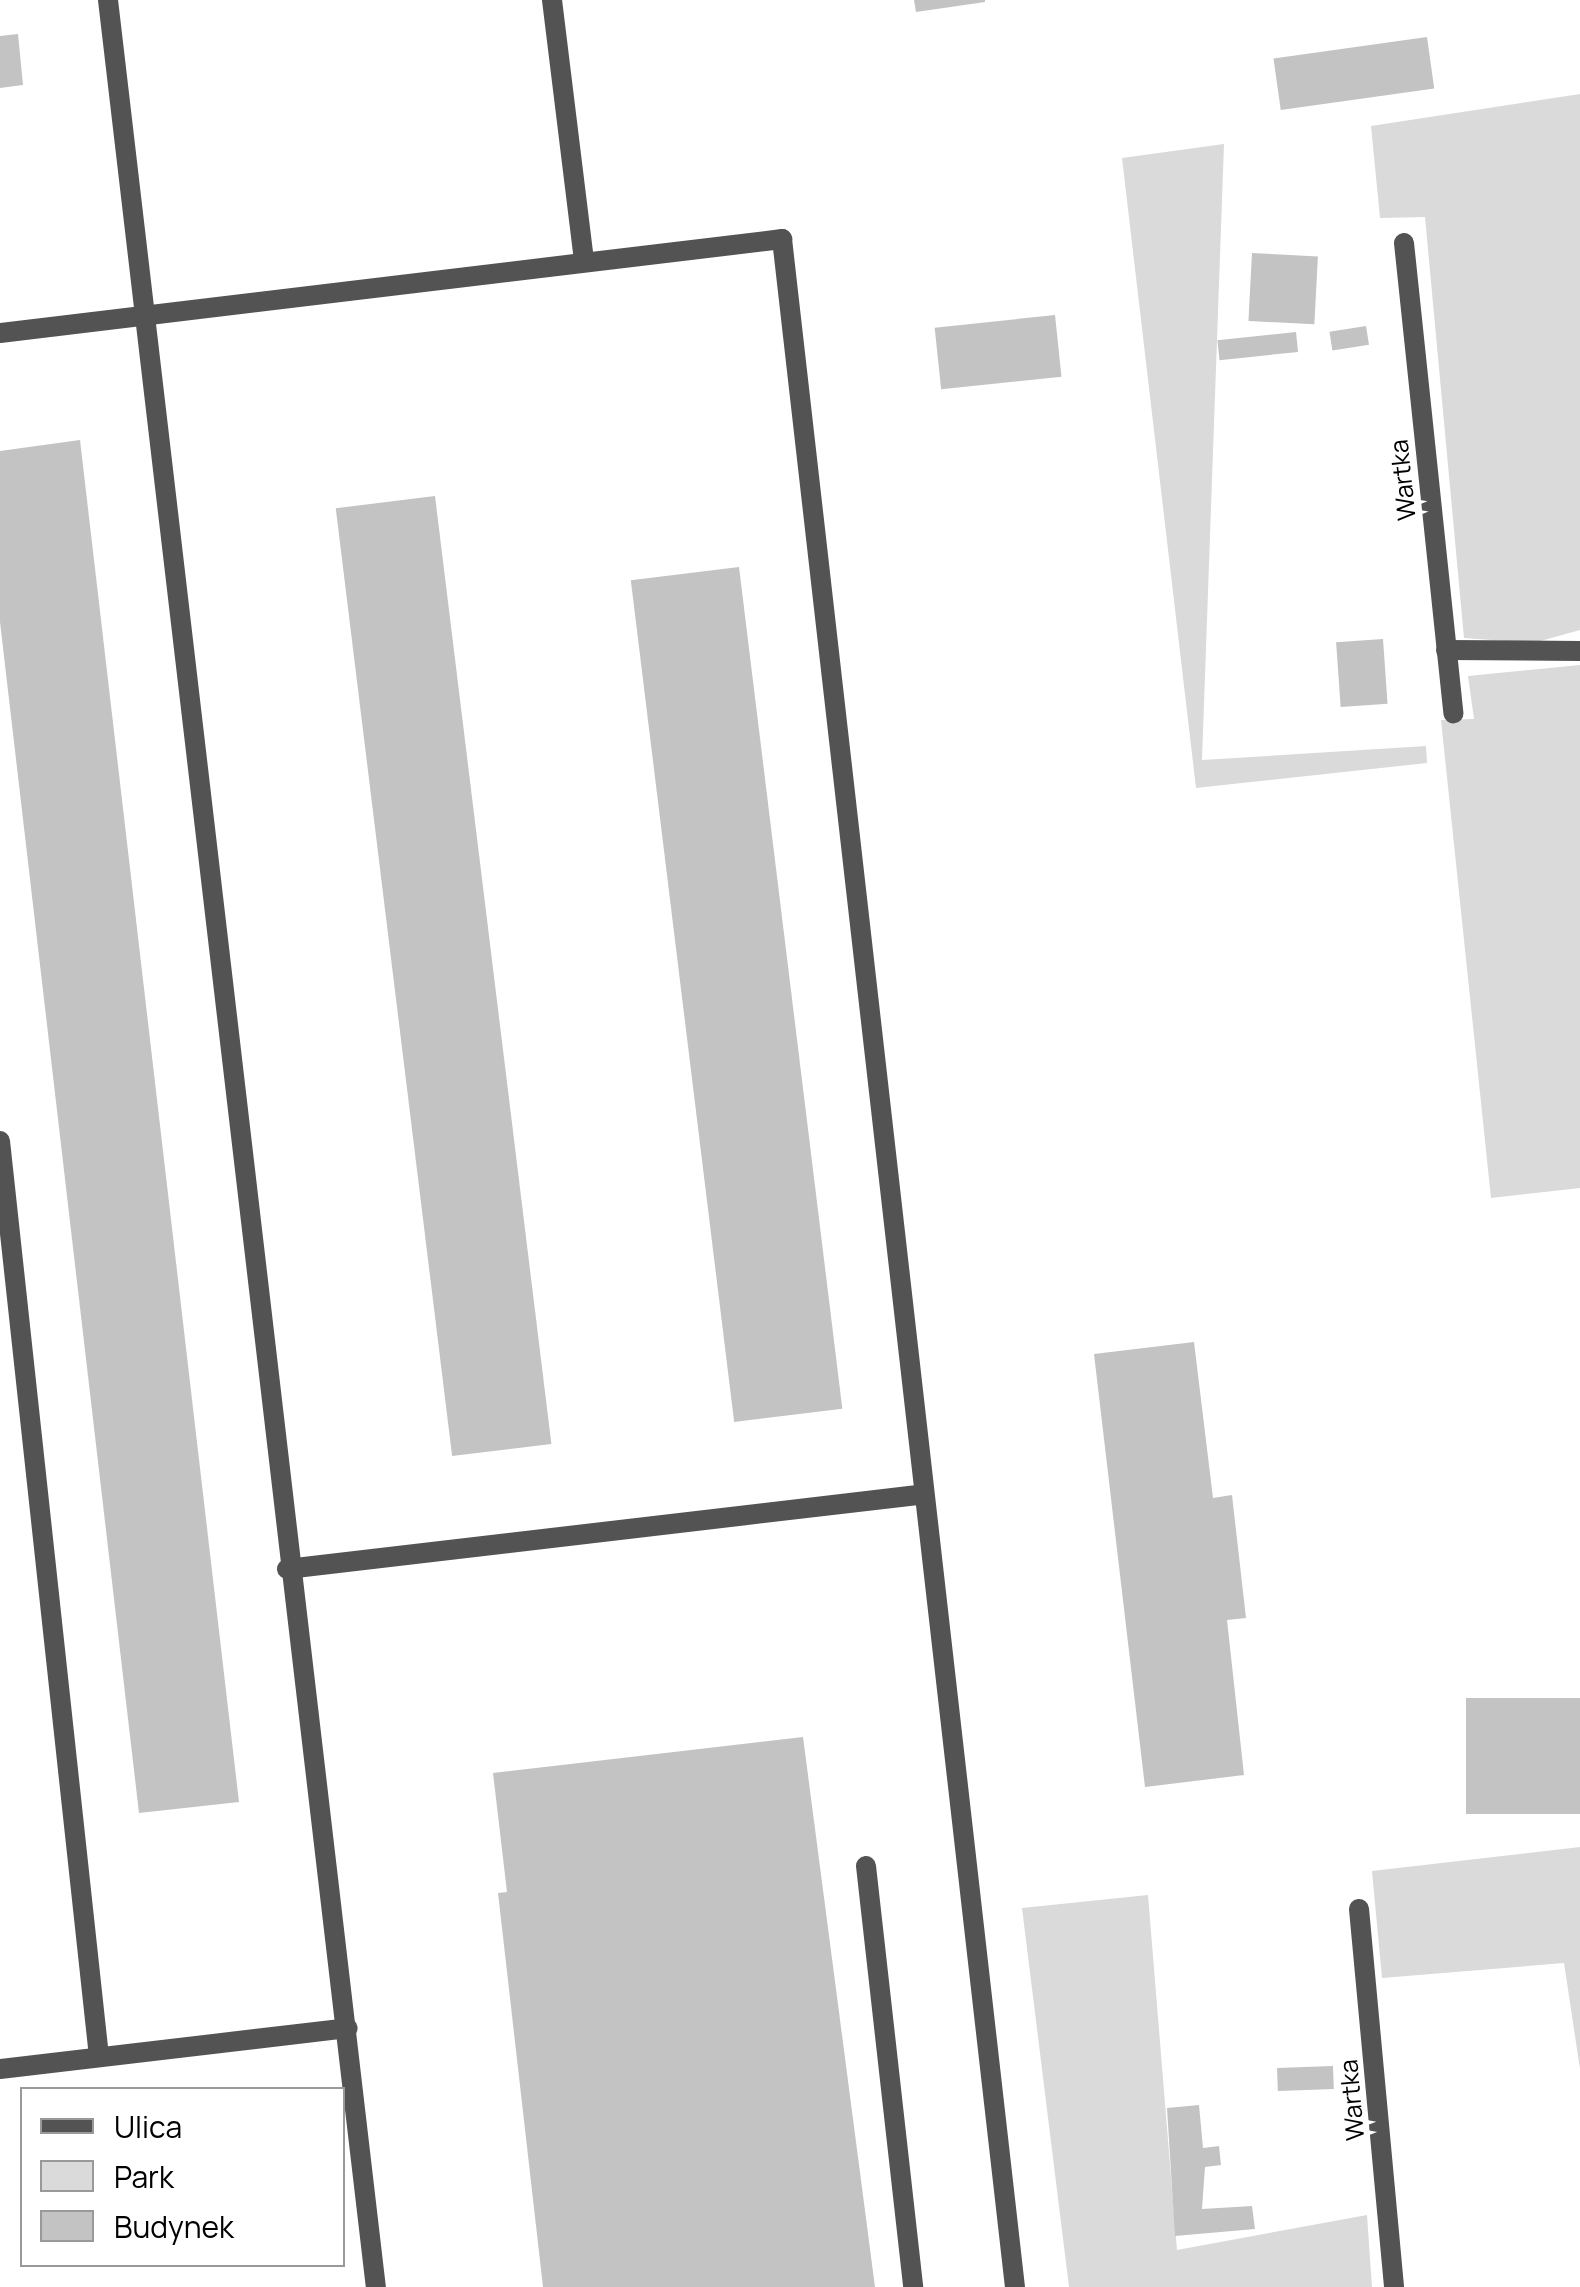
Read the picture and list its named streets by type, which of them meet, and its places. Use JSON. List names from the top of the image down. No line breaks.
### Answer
{"streets":{"street":["Wartka"]},"legend":["Ulica","Park","Budynek"]}
